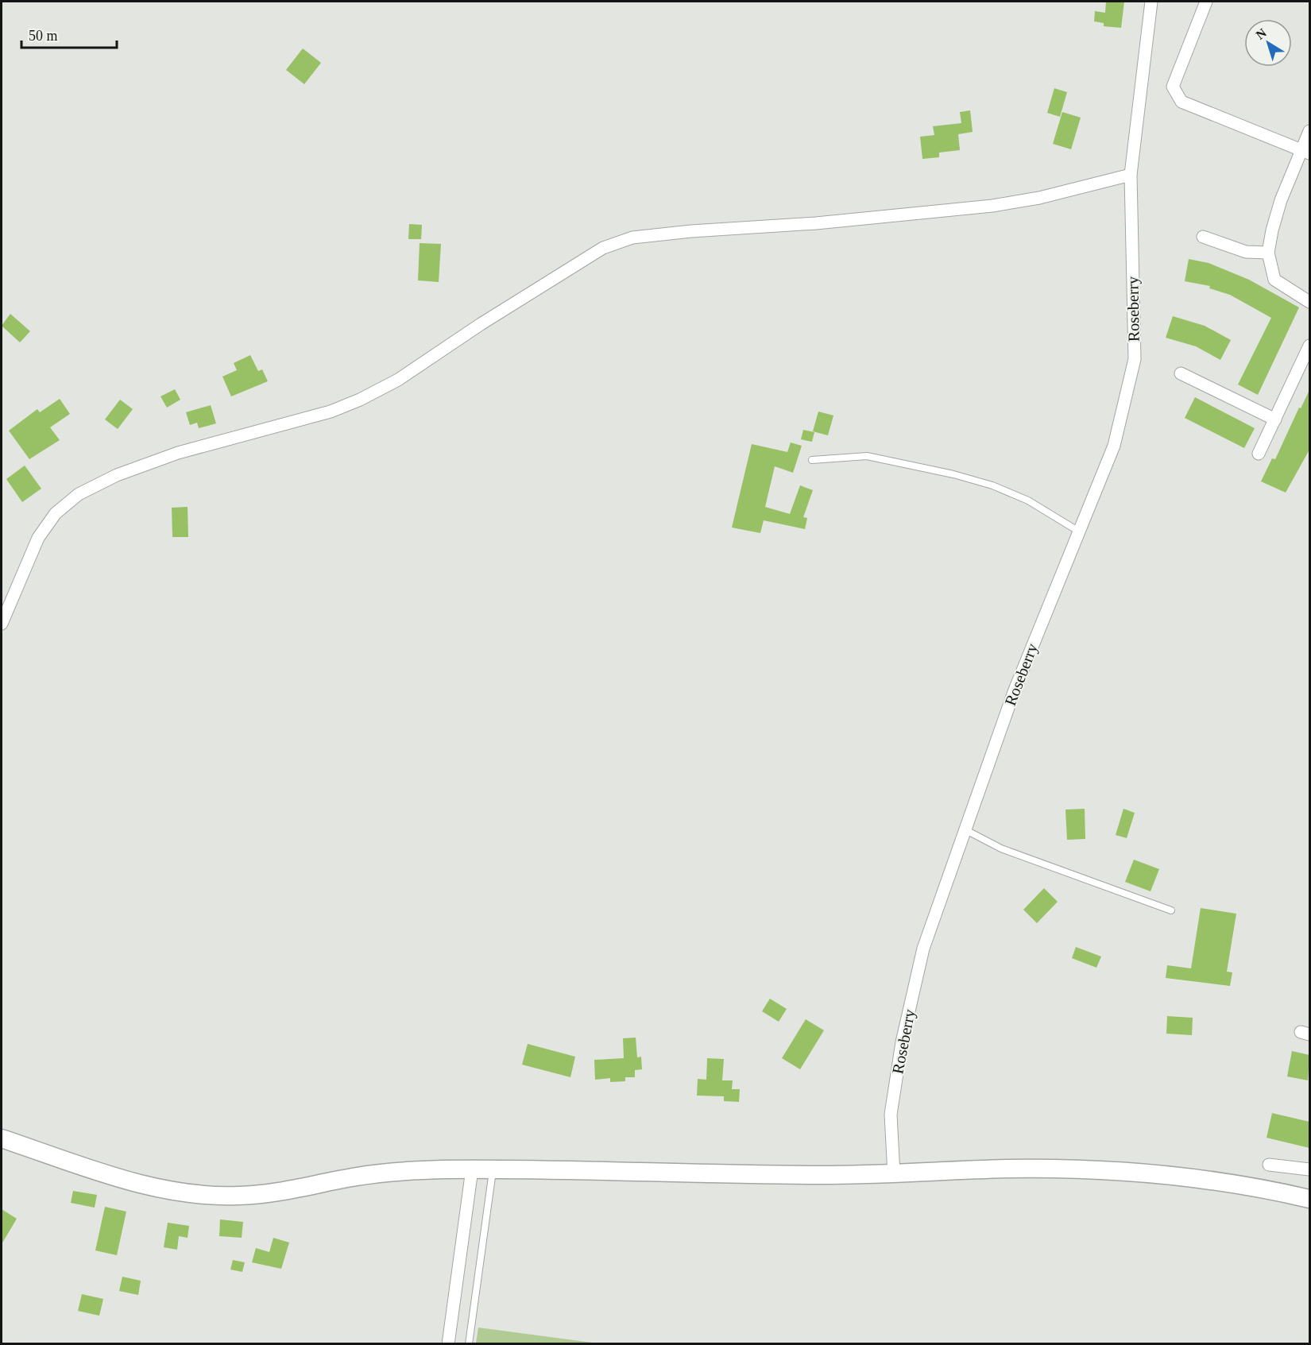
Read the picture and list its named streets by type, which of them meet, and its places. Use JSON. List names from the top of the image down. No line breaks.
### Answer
{"streets":{"street":["Roseberry"]},"scale_bar":"50 m","north":"top left"}
